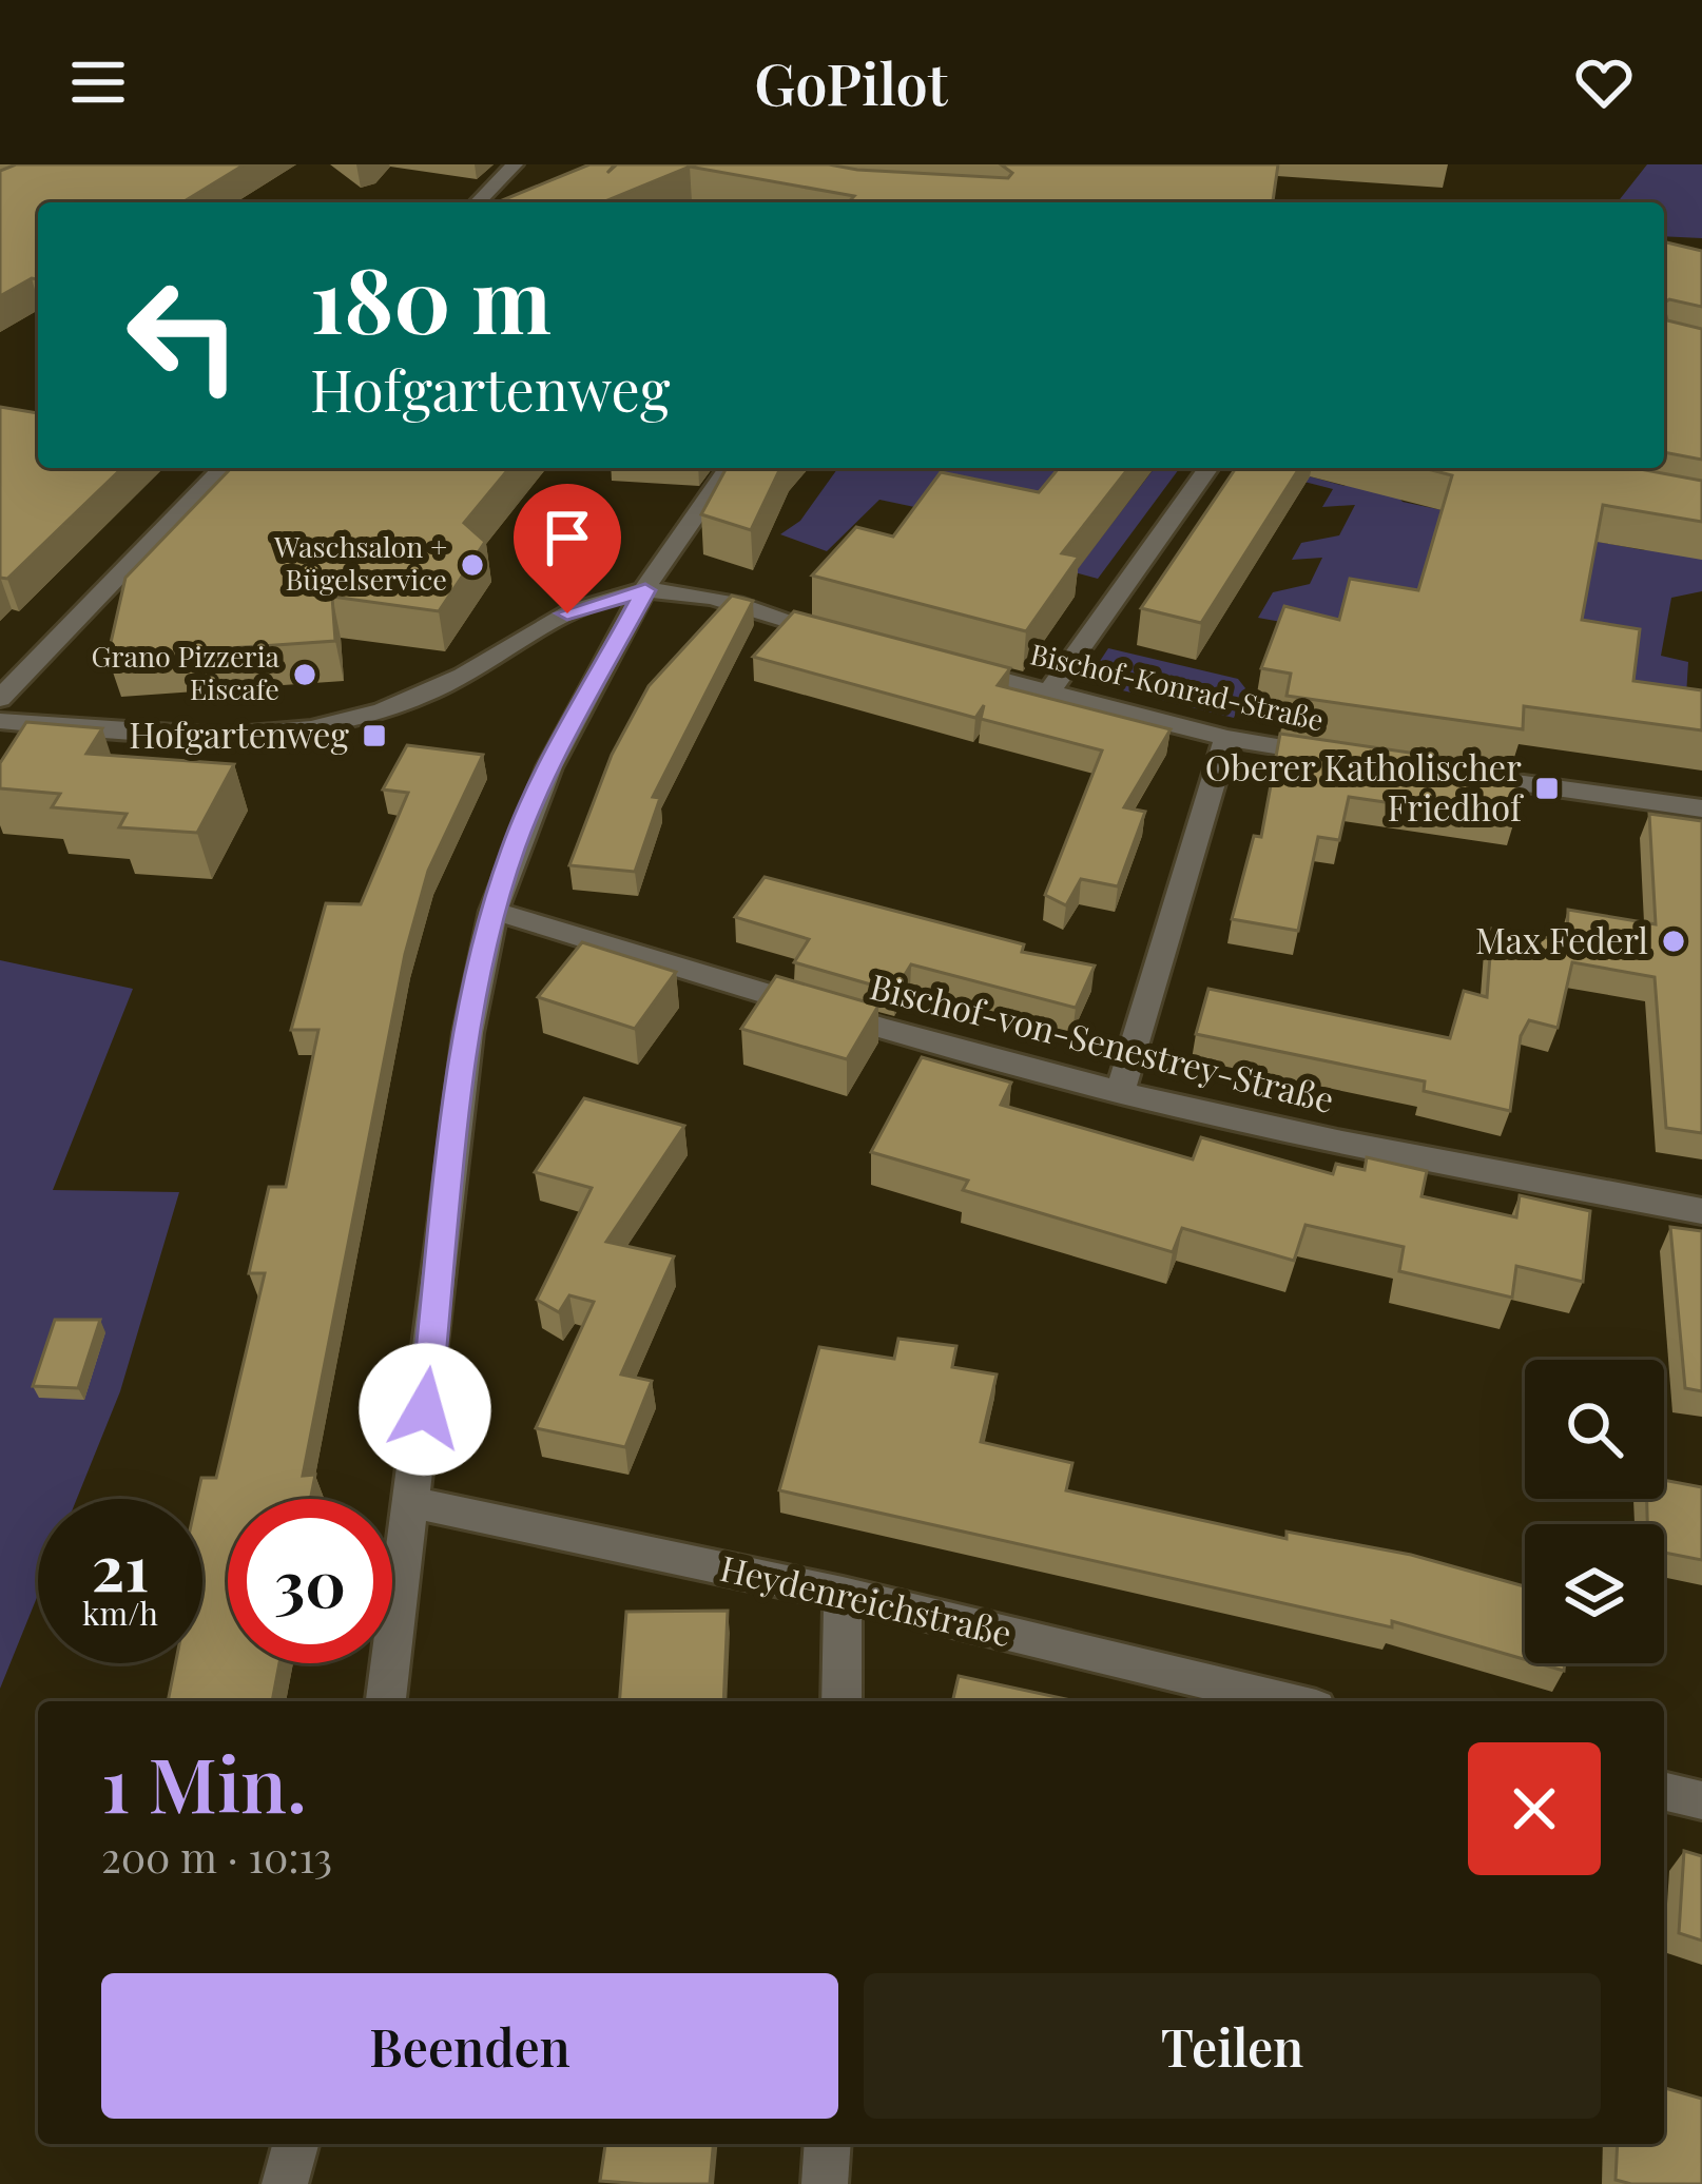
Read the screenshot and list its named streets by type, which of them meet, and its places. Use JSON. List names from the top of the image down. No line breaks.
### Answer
{"streets":{"street":["Bischof-Konrad-Straße","Bischof-von-Senestrey-Straße","Heydenreichstraße"]},"places":{"other":["Waschsalon + Bügelservice","Grano Pizzeria Eiscafe","Max Federl"],"transit":["Hofgartenweg","Oberer Katholischer Friedhof"]},"page":{"header":"GoPilot","turn":["180 m","Hofgartenweg"],"speed":"21 km/h","limit":"30","heading":["1 Min.","200 m · 10:13"],"buttons":["Beenden","Teilen"]}}
